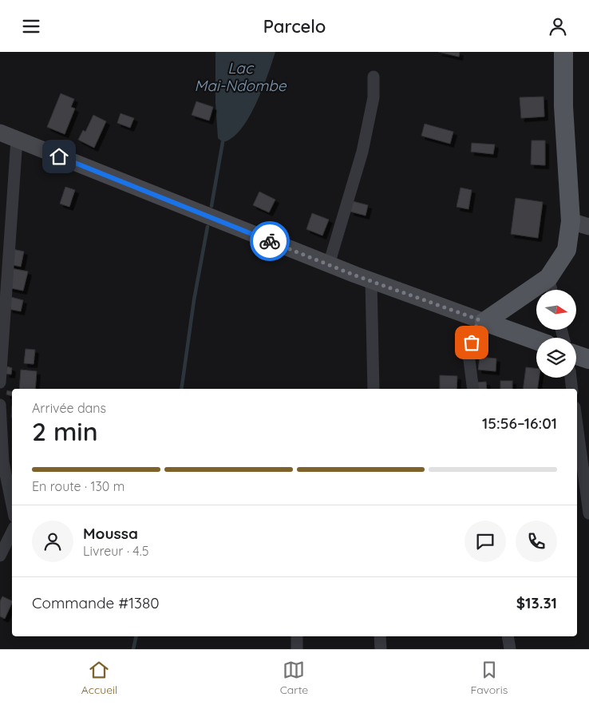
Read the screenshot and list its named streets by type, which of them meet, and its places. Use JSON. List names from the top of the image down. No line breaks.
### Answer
{"water":["Lac Mai-Ndombe"],"north":"right","page":{"header":"Parcelo","heading":["2 min","Arrivée dans","15:56–16:01"],"panel":["Moussa","Livreur · 4.5","Commande #1380","$13.31"],"bar":"En route · 130 m","tabs":["Accueil","Carte","Favoris"]}}
